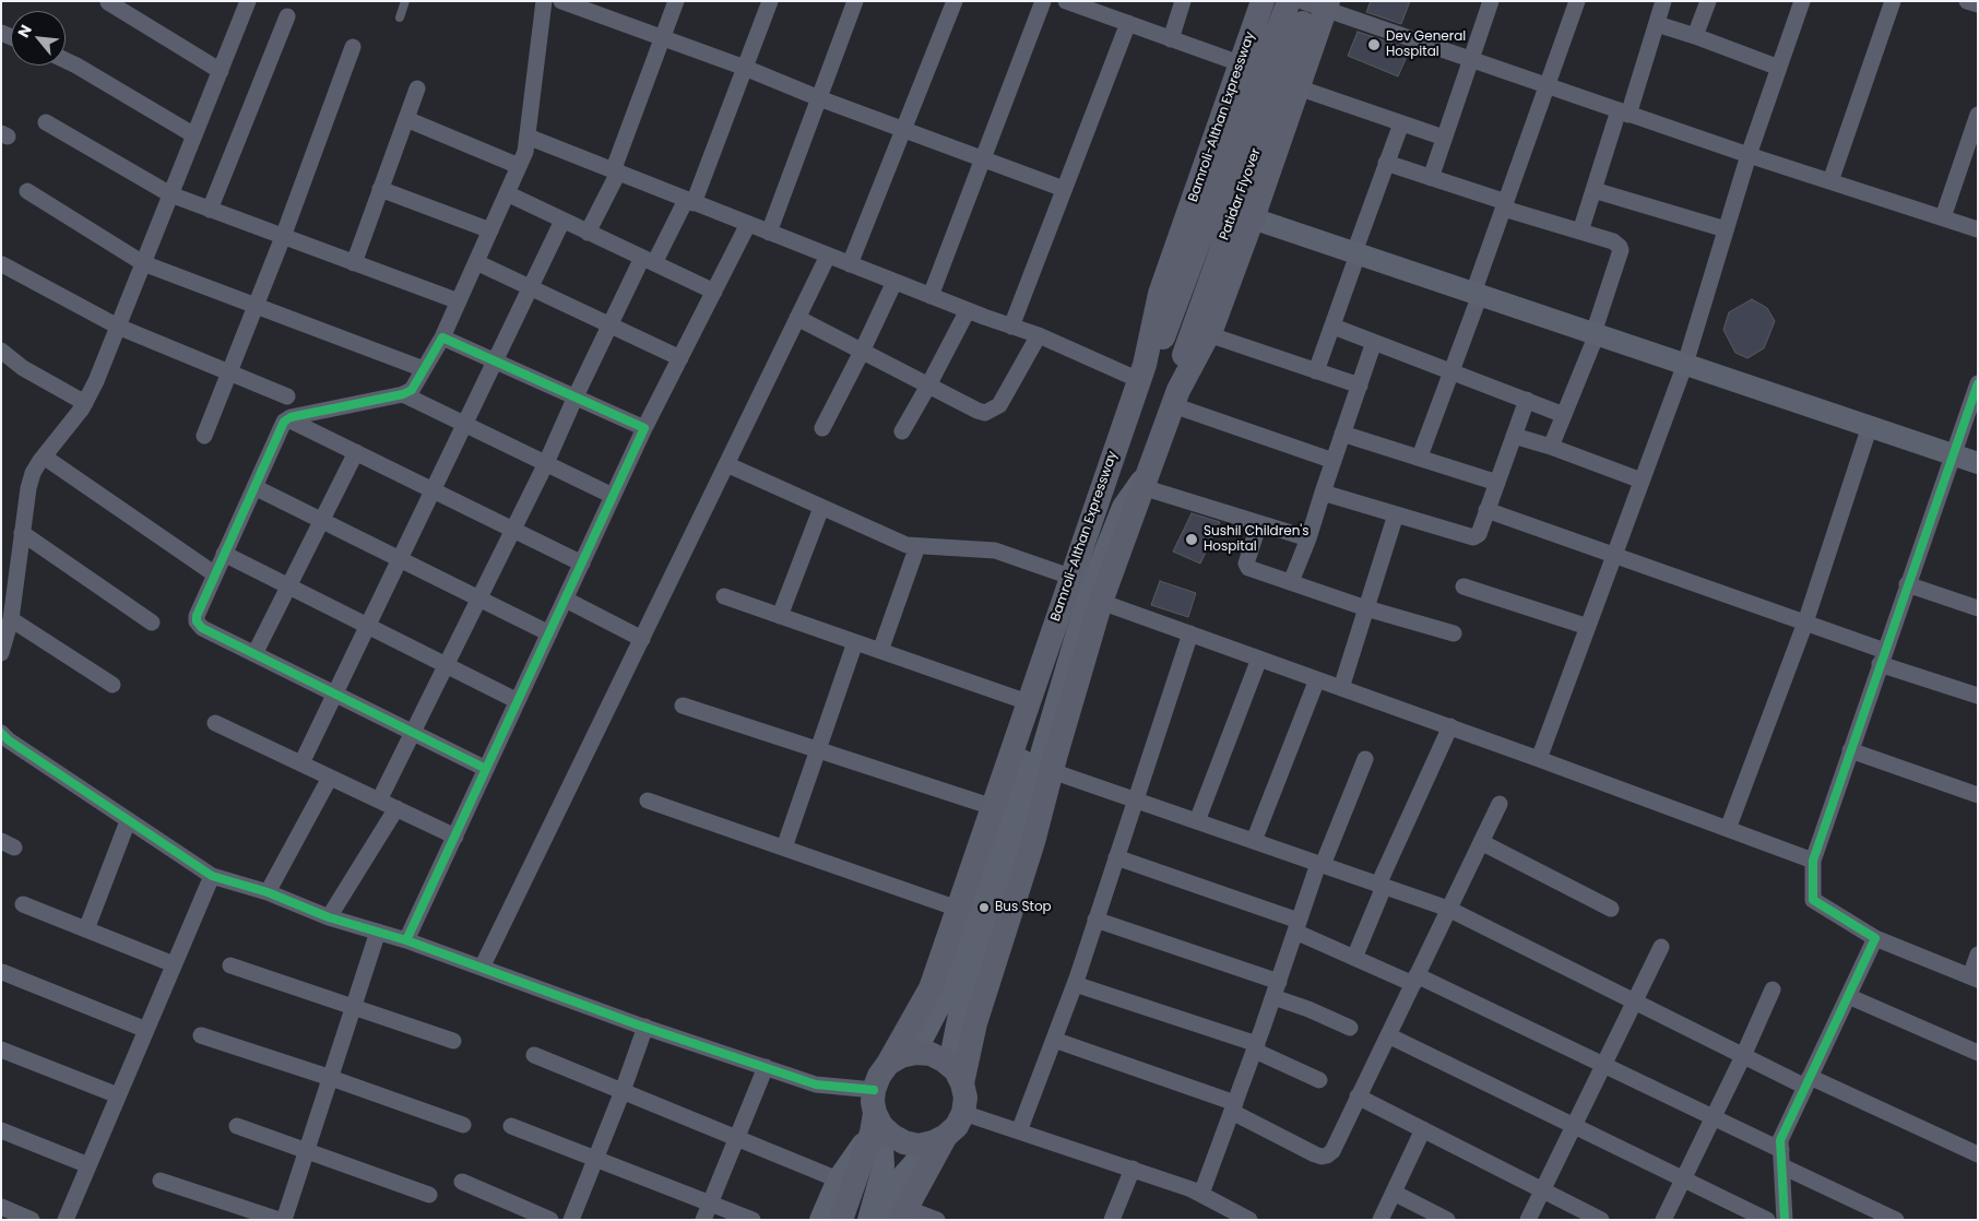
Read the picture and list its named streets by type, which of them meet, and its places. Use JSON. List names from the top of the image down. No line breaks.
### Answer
{"streets":{"main road":["Bamroli-Althan Expressway","Patidar Flyover"]},"crossings":[["Bamroli-Althan Expressway","Patidar Flyover"]],"places":["Dev General Hospital","Sushil Children's Hospital","Bus Stop"],"north":"top left"}
